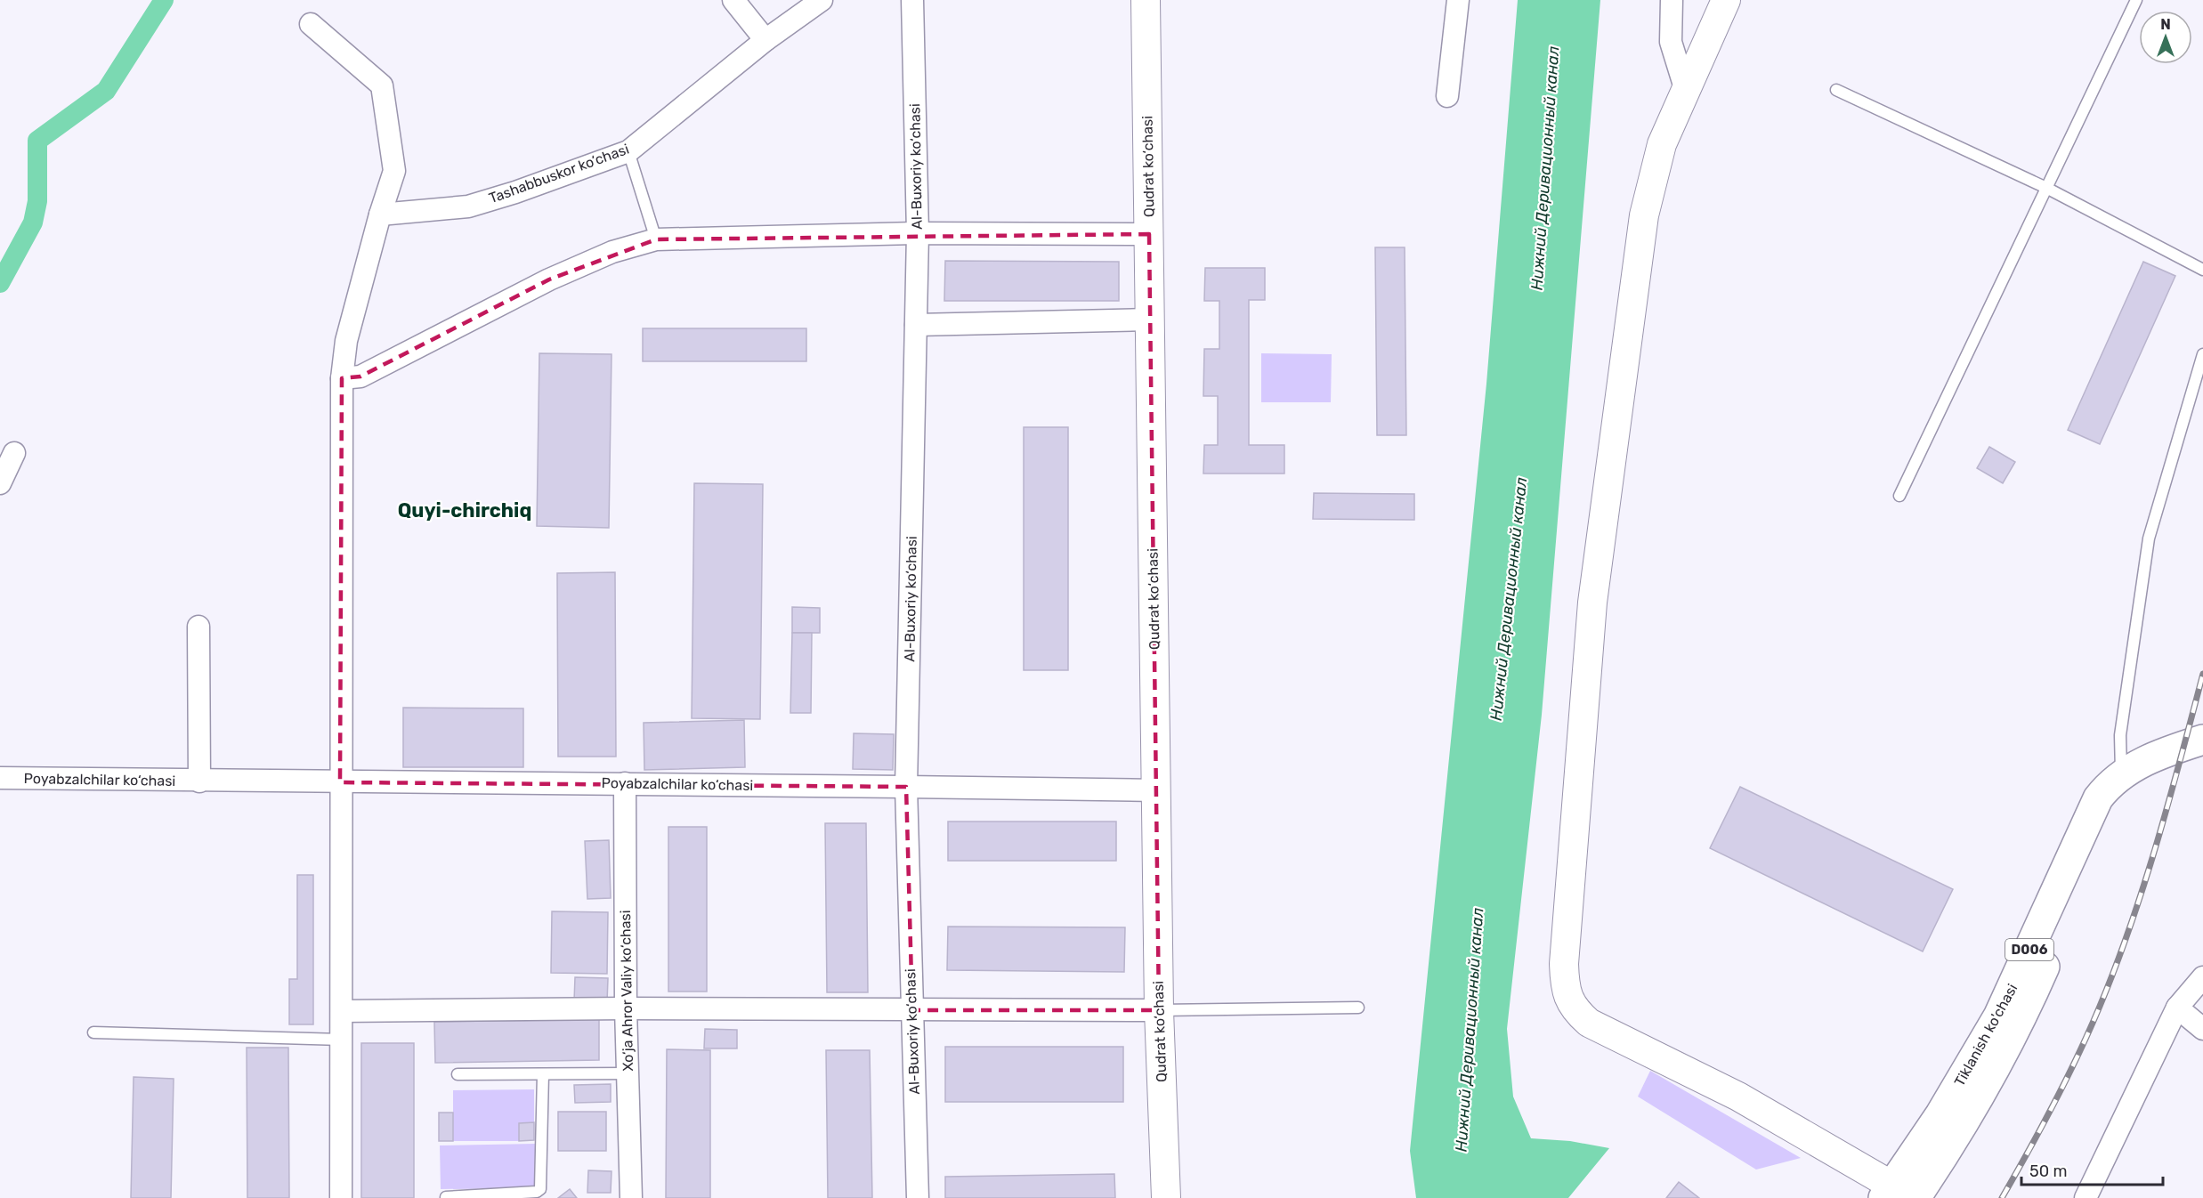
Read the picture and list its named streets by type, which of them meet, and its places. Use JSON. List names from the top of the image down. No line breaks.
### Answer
{"streets":{"main road":["D006"],"street":["Al-Buxoriy ko‘chasi","Qudrat ko‘chasi","Tashabbuskor ko‘chasi","Poyabzalchilar ko‘chasi","Xo‘ja Ahror Valiy ko‘chasi"]},"crossings":[["Al-Buxoriy ko‘chasi","Poyabzalchilar ko‘chasi"],["Qudrat ko‘chasi","Poyabzalchilar ko‘chasi"],["Poyabzalchilar ko‘chasi","Xo‘ja Ahror Valiy ko‘chasi"]],"districts":["Quyi-chirchiq"],"water":["Нижний Деривационный канал"],"scale_bar":"50 m","north":"top"}
